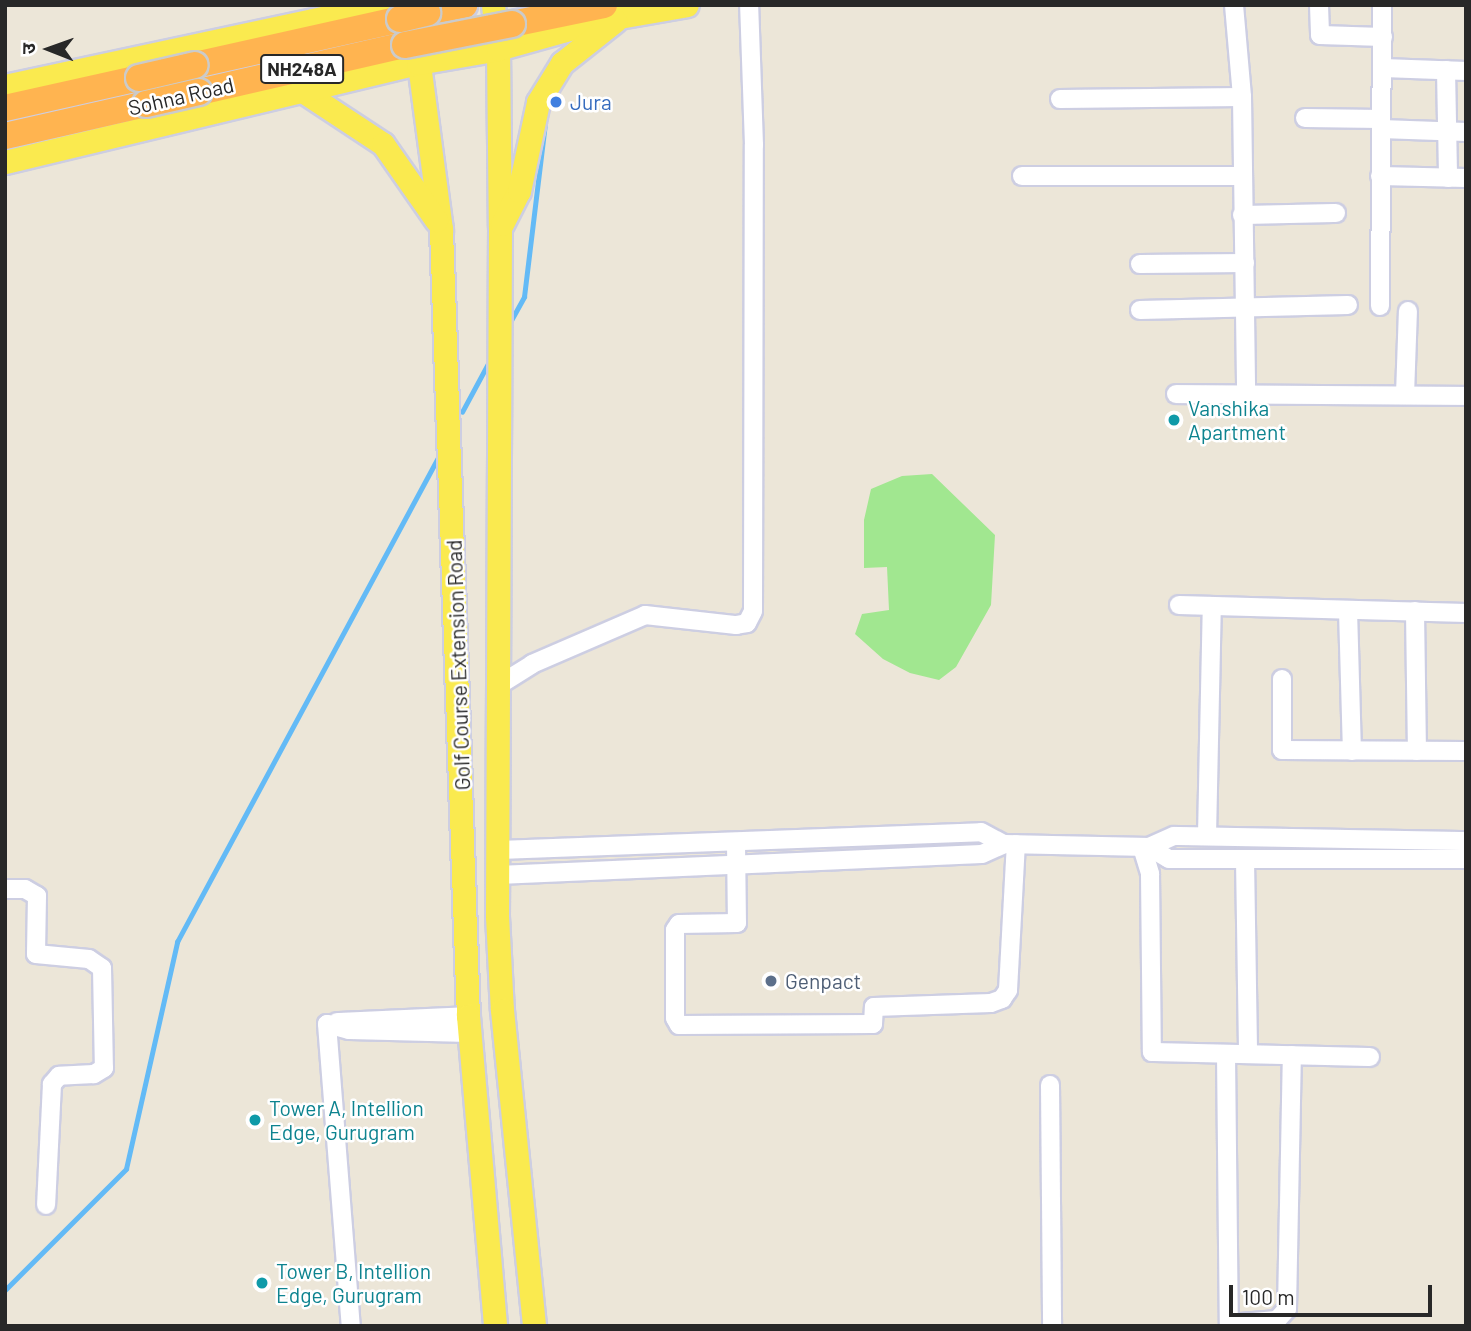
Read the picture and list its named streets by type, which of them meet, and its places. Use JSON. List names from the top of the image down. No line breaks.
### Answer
{"streets":{"highway":["NH248A","Sohna Road"],"main road":["Golf Course Extension Road"]},"crossings":[["Sohna Road","Golf Course Extension Road"]],"places":["Jura","Vanshika Apartment","Genpact","Tower A, Intellion Edge, Gurugram","Tower B, Intellion Edge, Gurugram"],"scale_bar":"100 m","north":"left"}
